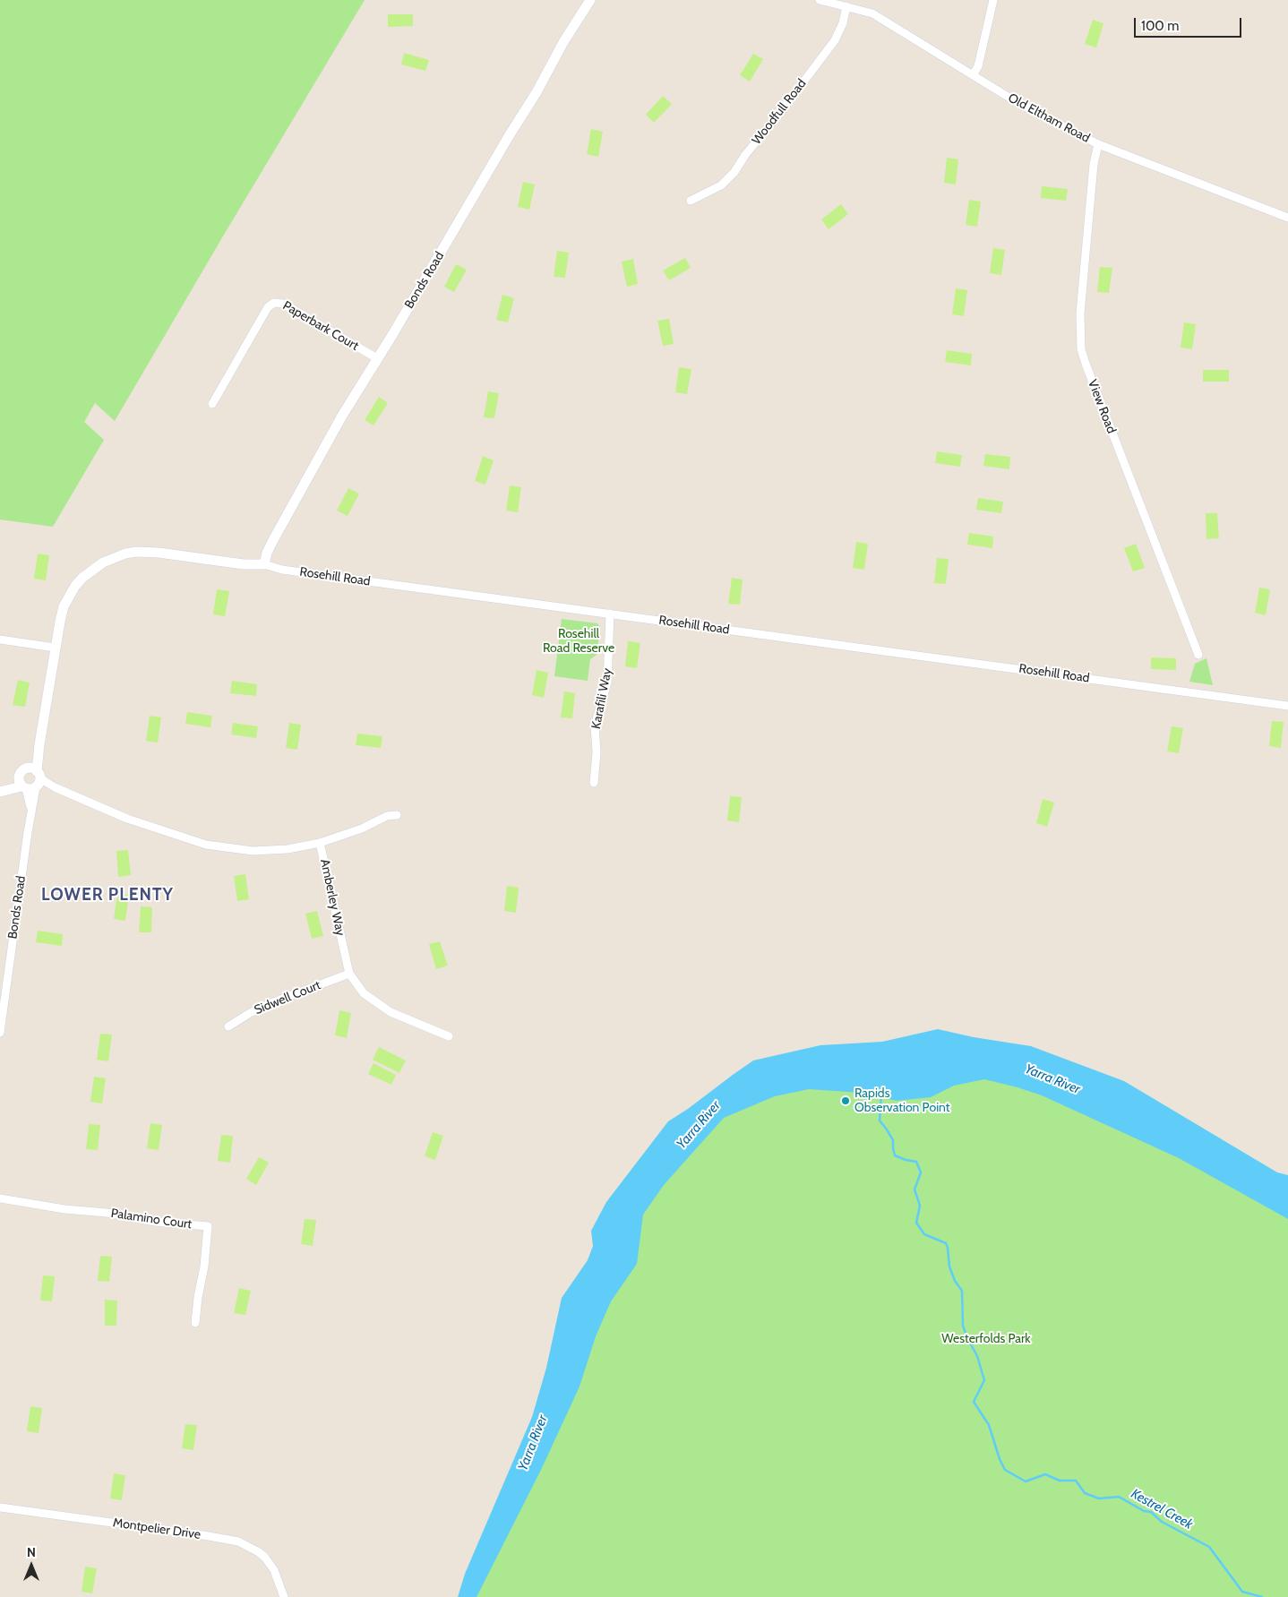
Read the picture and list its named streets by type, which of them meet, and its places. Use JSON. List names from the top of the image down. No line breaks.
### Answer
{"streets":{"street":["Woodfull Road","Old Eltham Road","Bonds Road","Paperbark Court","View Road","Rosehill Road","Karafili Way","Amberley Way","Sidwell Court","Palamino Court","Montpelier Drive"]},"crossings":[["Woodfull Road","Old Eltham Road"],["Old Eltham Road","View Road"],["Bonds Road","Paperbark Court"],["Bonds Road","Rosehill Road"],["Bonds Road","Amberley Way"],["Rosehill Road","Karafili Way"],["Amberley Way","Sidwell Court"]],"districts":["LOWER PLENTY"],"water":["Yarra River","Kestrel Creek"],"parks":["Rosehill Road Reserve","Westerfolds Park"],"places":["Rapids Observation Point"],"scale_bar":"100 m","north":"top"}
